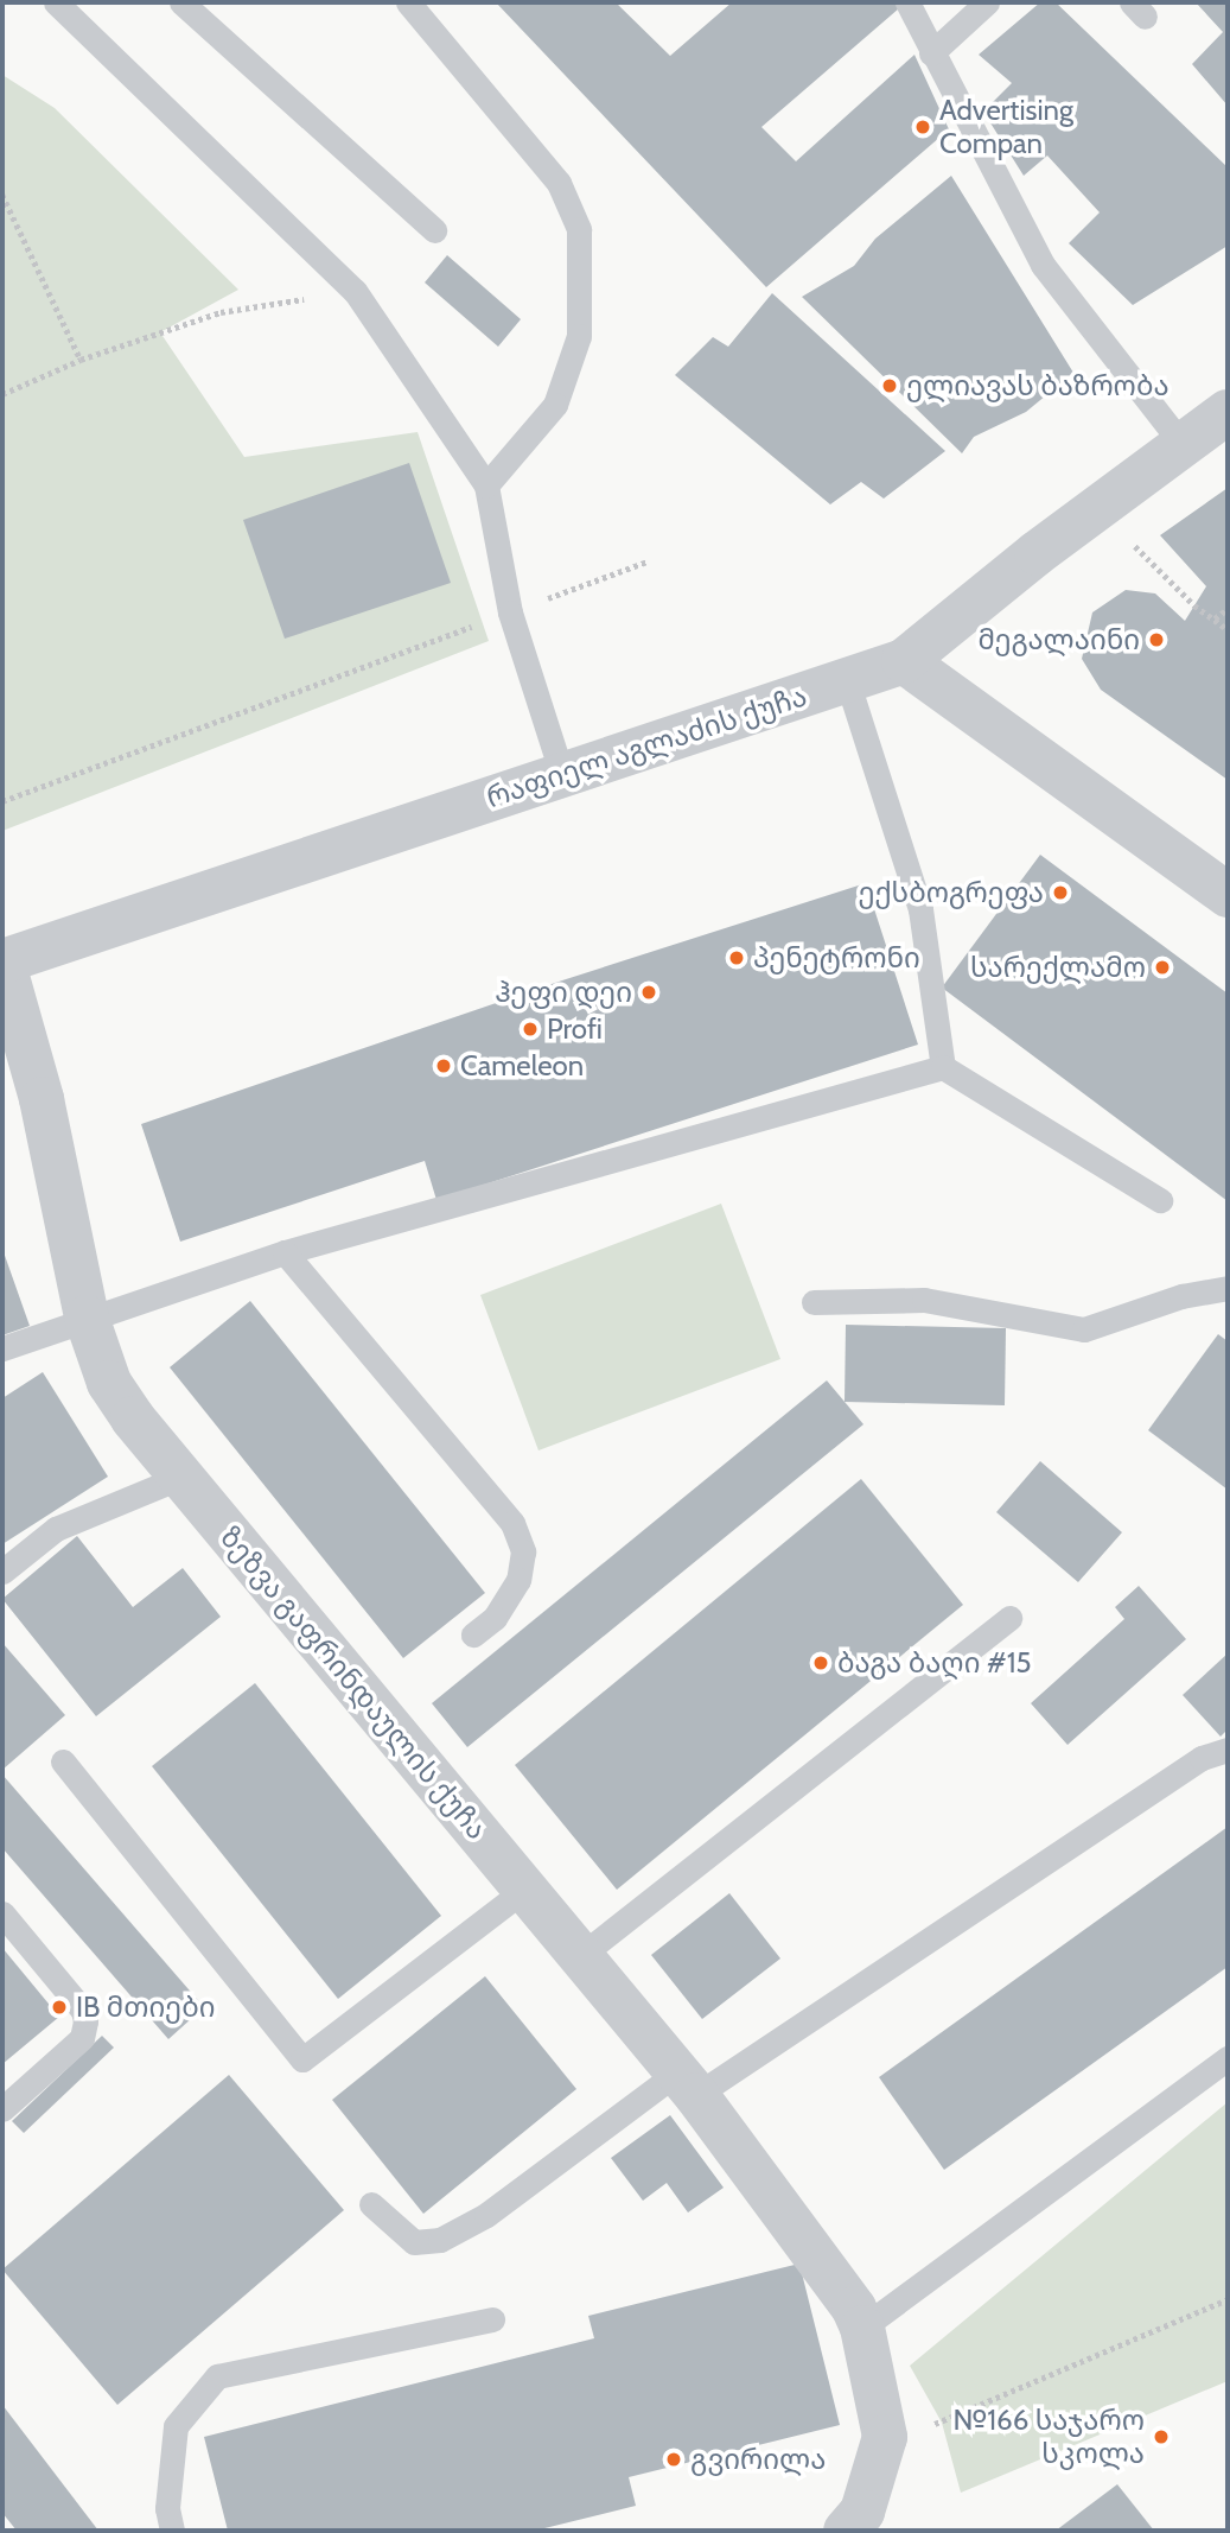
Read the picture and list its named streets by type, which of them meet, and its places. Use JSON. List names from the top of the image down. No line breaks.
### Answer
{"streets":{"street":["რაფიელ აგლაძის ქუჩა","ზეზვა გაფრინდაულის ქუჩა"]},"crossings":[["რაფიელ აგლაძის ქუჩა","ზეზვა გაფრინდაულის ქუჩა"]],"places":["Advertising Compan","ელიავას ბაზრობა","მეგალაინი","ექსბოგრეფა","პენეტრონი","სარექლამო","ჰეფი დეი","Profi","Cameleon","ბაგა ბაღი #15","IB მთიები","№166 საჯარო სკოლა","გვირილა"]}
